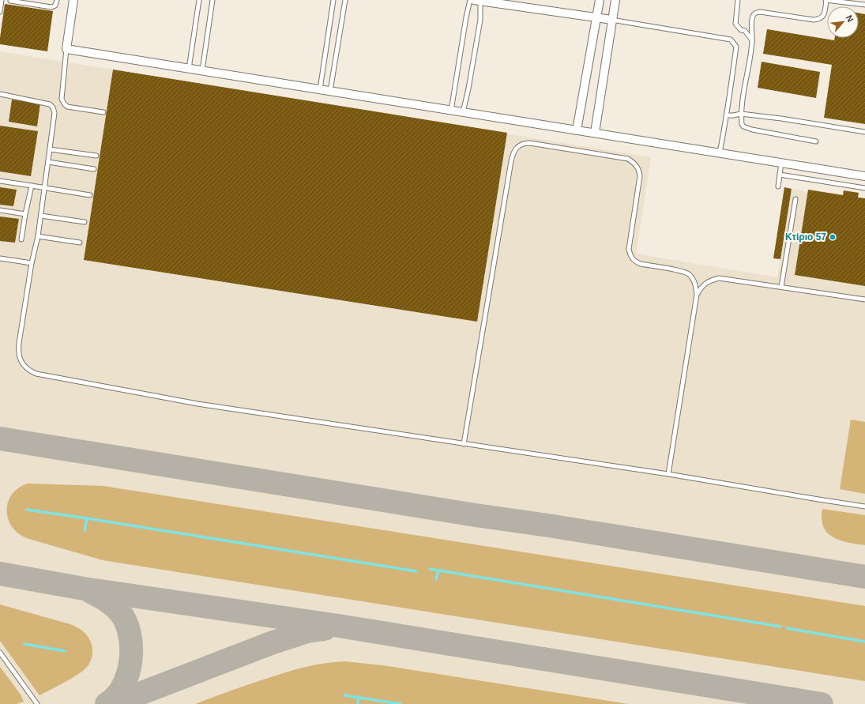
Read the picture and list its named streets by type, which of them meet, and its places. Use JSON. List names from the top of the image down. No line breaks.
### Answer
{"places":["Κτίριο 57"],"north":"top right"}
